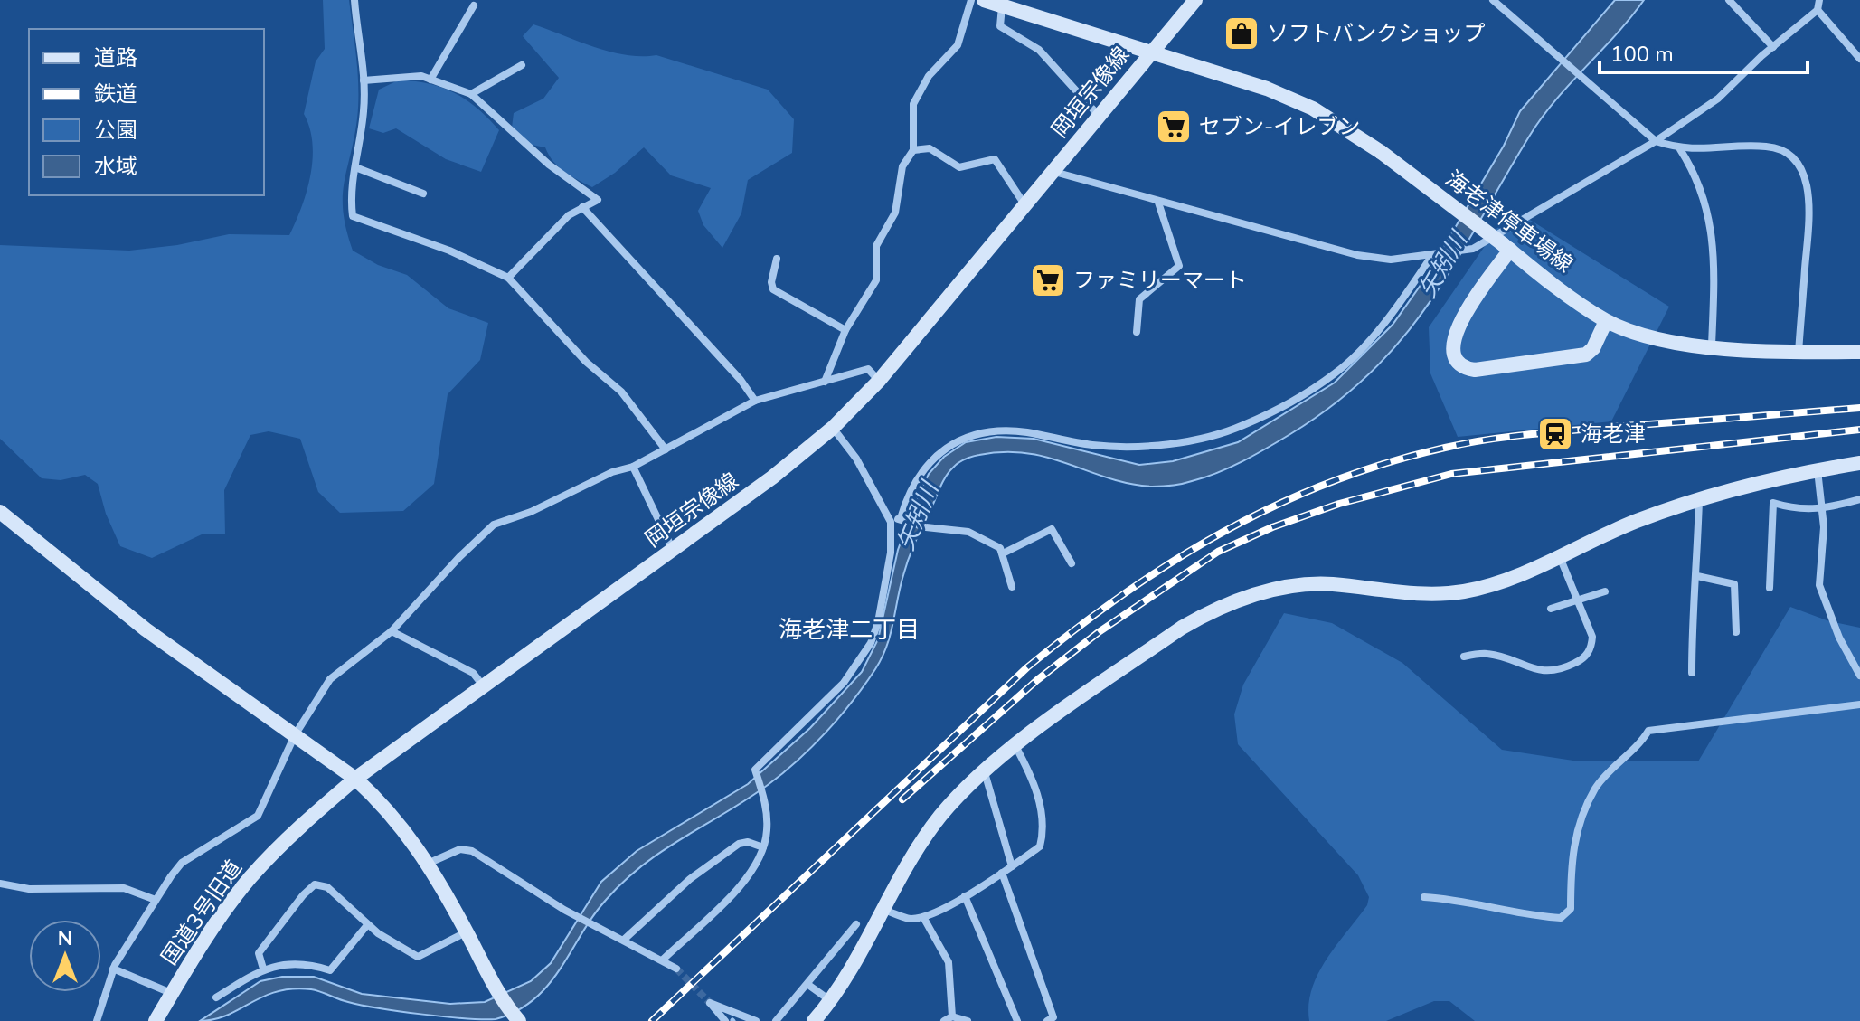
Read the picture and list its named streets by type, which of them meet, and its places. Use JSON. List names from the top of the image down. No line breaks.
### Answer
{"streets":{"main road":["岡垣宗像線","海老津停車場線","国道3号旧道"]},"crossings":[["岡垣宗像線","海老津停車場線"],["岡垣宗像線","国道3号旧道"]],"districts":["海老津二丁目"],"water":["矢矧川"],"places":{"shop":["ソフトバンクショップ"],"supermarket":["セブン-イレブン","ファミリーマート"],"station":["海老津"]},"legend":["道路","鉄道","公園","水域"],"scale_bar":"100 m","north":"top"}
